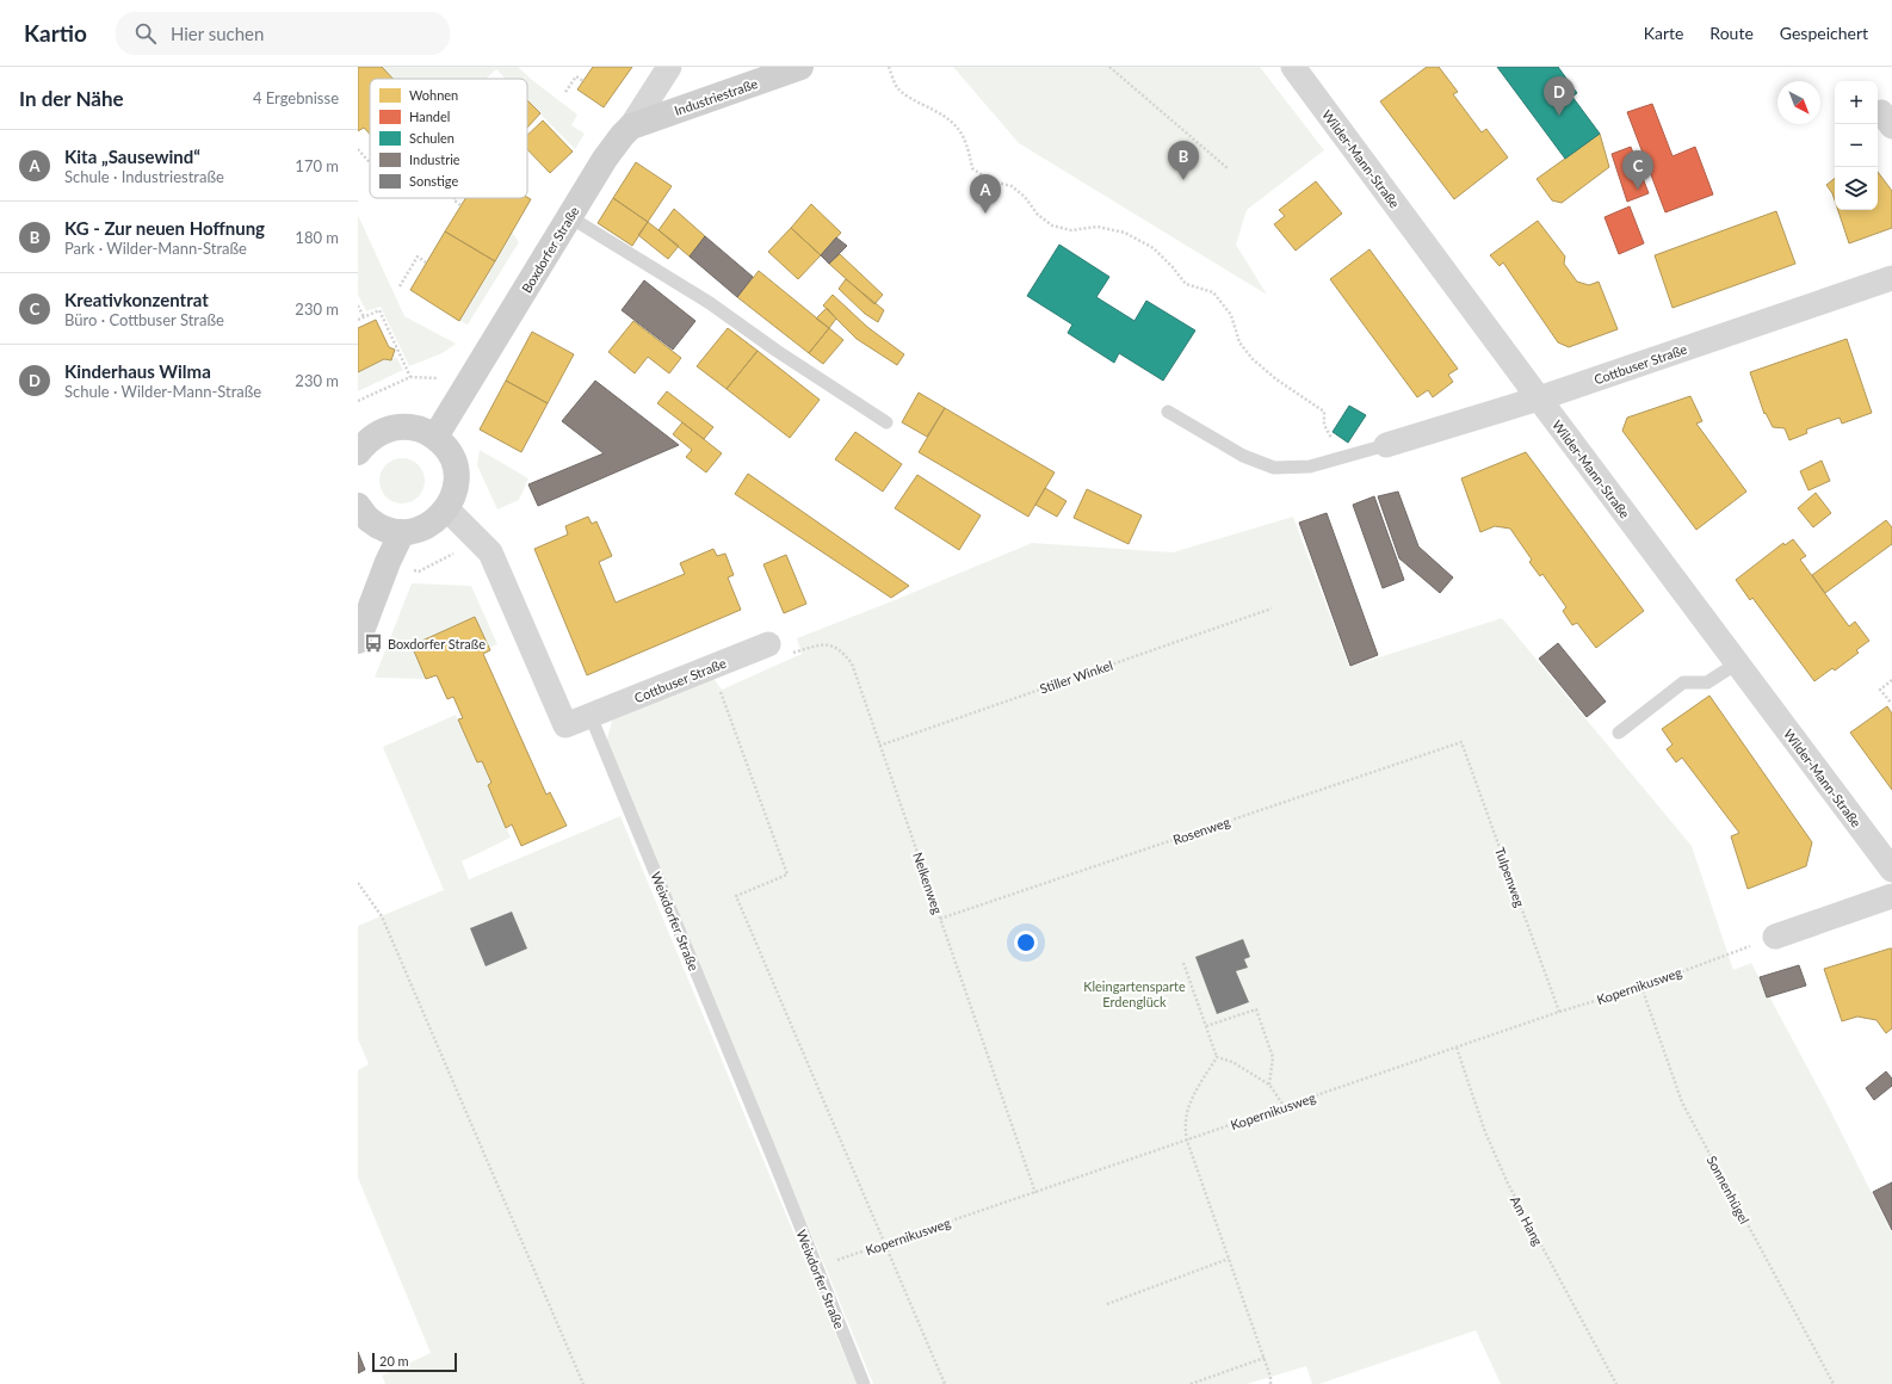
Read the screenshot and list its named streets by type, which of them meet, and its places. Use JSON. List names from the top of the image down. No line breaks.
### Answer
{"streets":{"street":["Industriestraße","Wilder-Mann-Straße","Boxdorfer Straße","Cottbuser Straße"],"lane":["Weixdorfer Straße"],"path":["Stiller Winkel","Rosenweg","Tulpenweg","Nelkenweg","Kopernikusweg","Sonnenhügel","Am Hang"]},"crossings":[["Industriestraße","Boxdorfer Straße"],["Wilder-Mann-Straße","Cottbuser Straße"],["Cottbuser Straße","Nelkenweg"],["Cottbuser Straße","Weixdorfer Straße"],["Stiller Winkel","Nelkenweg"],["Rosenweg","Tulpenweg"],["Rosenweg","Nelkenweg"],["Tulpenweg","Kopernikusweg"],["Nelkenweg","Kopernikusweg"],["Weixdorfer Straße","Kopernikusweg"],["Kopernikusweg","Sonnenhügel"],["Kopernikusweg","Am Hang"]],"parks":["Kleingartensparte Erdenglück"],"places":{"bus stop":["Boxdorfer Straße"]},"legend":["Wohnen","Handel","Schulen","Industrie","Sonstige"],"scale_bar":"20 m","north":"bottom right","page":{"header":"Kartio","search":"Hier suchen","nav":["Karte","Route","Gespeichert"],"heading":["In der Nähe","4 Ergebnisse"],"pins":["D","B","C","A"],"map_buttons":["+","−"],"list":[{"mark":"A","name":"Kita „Sausewind“","note":"Schule · Industriestraße","value":"170 m"},{"mark":"B","name":"KG - Zur neuen Hoffnung","note":"Park · Wilder-Mann-Straße","value":"180 m"},{"mark":"C","name":"Kreativkonzentrat","note":"Büro · Cottbuser Straße","value":"230 m"},{"mark":"D","name":"Kinderhaus Wilma","note":"Schule · Wilder-Mann-Straße","value":"230 m"}],"scale":"20 m"}}
